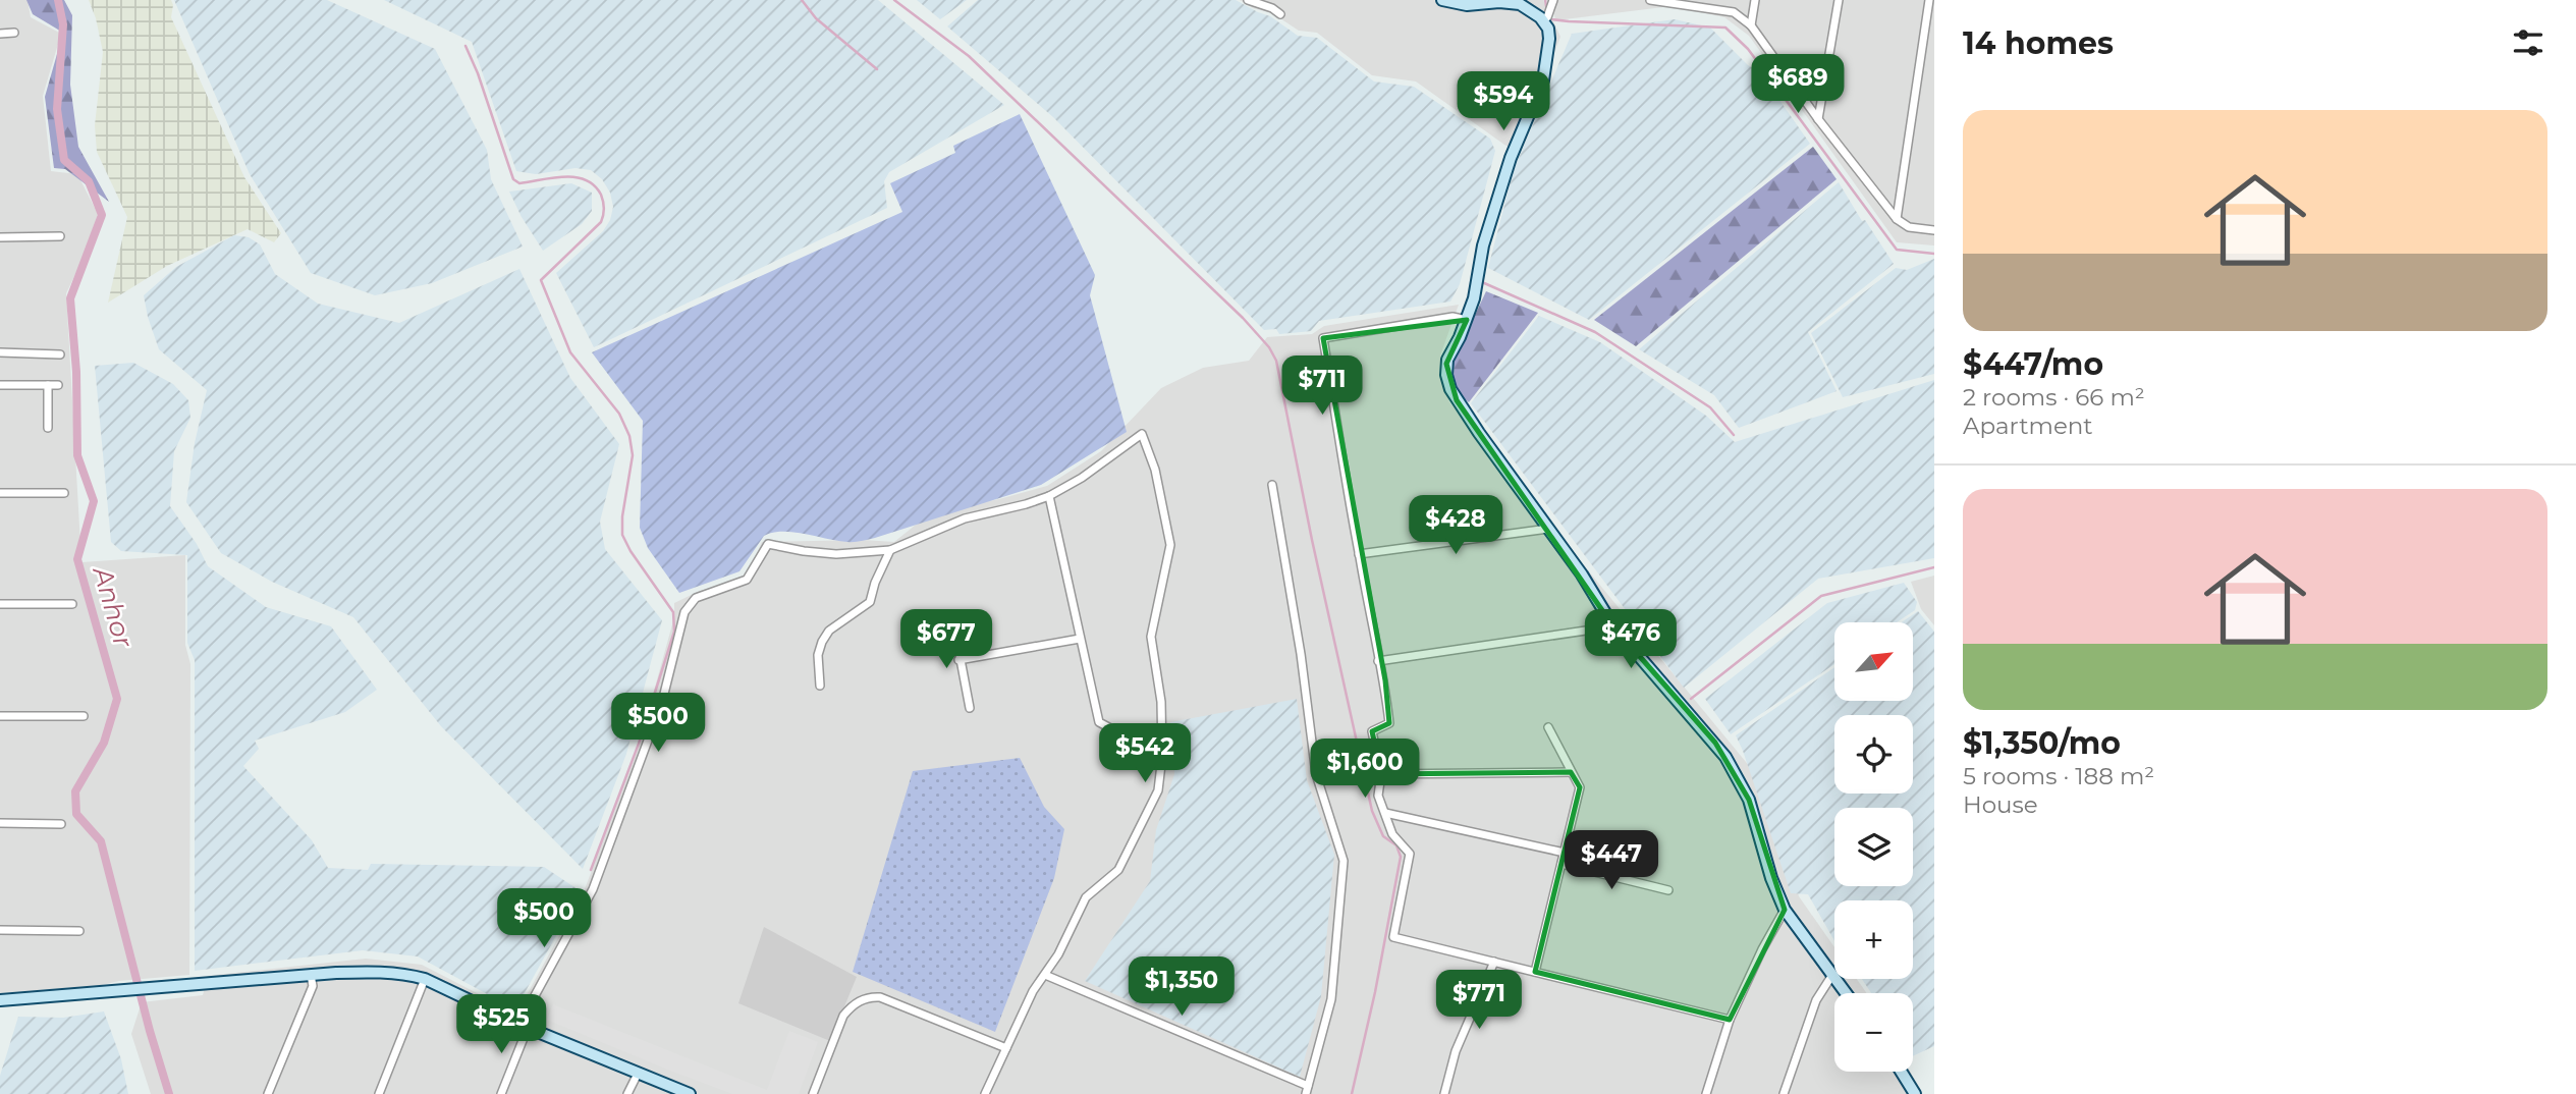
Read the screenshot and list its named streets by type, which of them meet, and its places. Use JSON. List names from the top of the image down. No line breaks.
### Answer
{"water":["Anhor"],"north":"top right","page":{"heading":"14 homes","price":["$689","$594","$711","$428","$677","$476","$500","$542","$1,600","$447","$500","$1,350","$771","$525"],"list":[{"name":"$447/mo","note":"2 rooms · 66 m² · Apartment"},{"name":"$1,350/mo","note":"5 rooms · 188 m² · House"}],"map_buttons":["+","−"]}}
